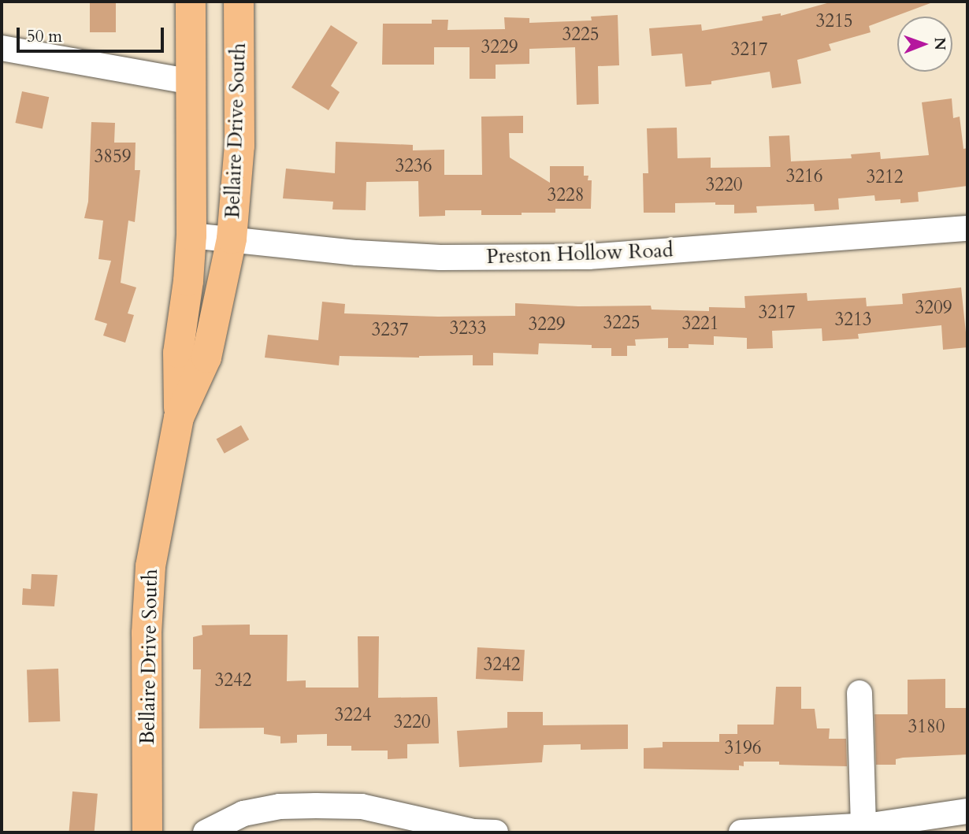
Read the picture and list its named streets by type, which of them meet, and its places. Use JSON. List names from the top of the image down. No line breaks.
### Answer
{"streets":{"main road":["Bellaire Drive South"],"street":["Preston Hollow Road"]},"crossings":[["Bellaire Drive South","Preston Hollow Road"]],"house_numbers":["3215","3225","3229","3217","3859","3236","3216","3212","3220","3228","3209","3217","3213","3225","3221","3229","3233","3237","3242","3242","3224","3220","3180","3196"],"scale_bar":"50 m","north":"right"}
